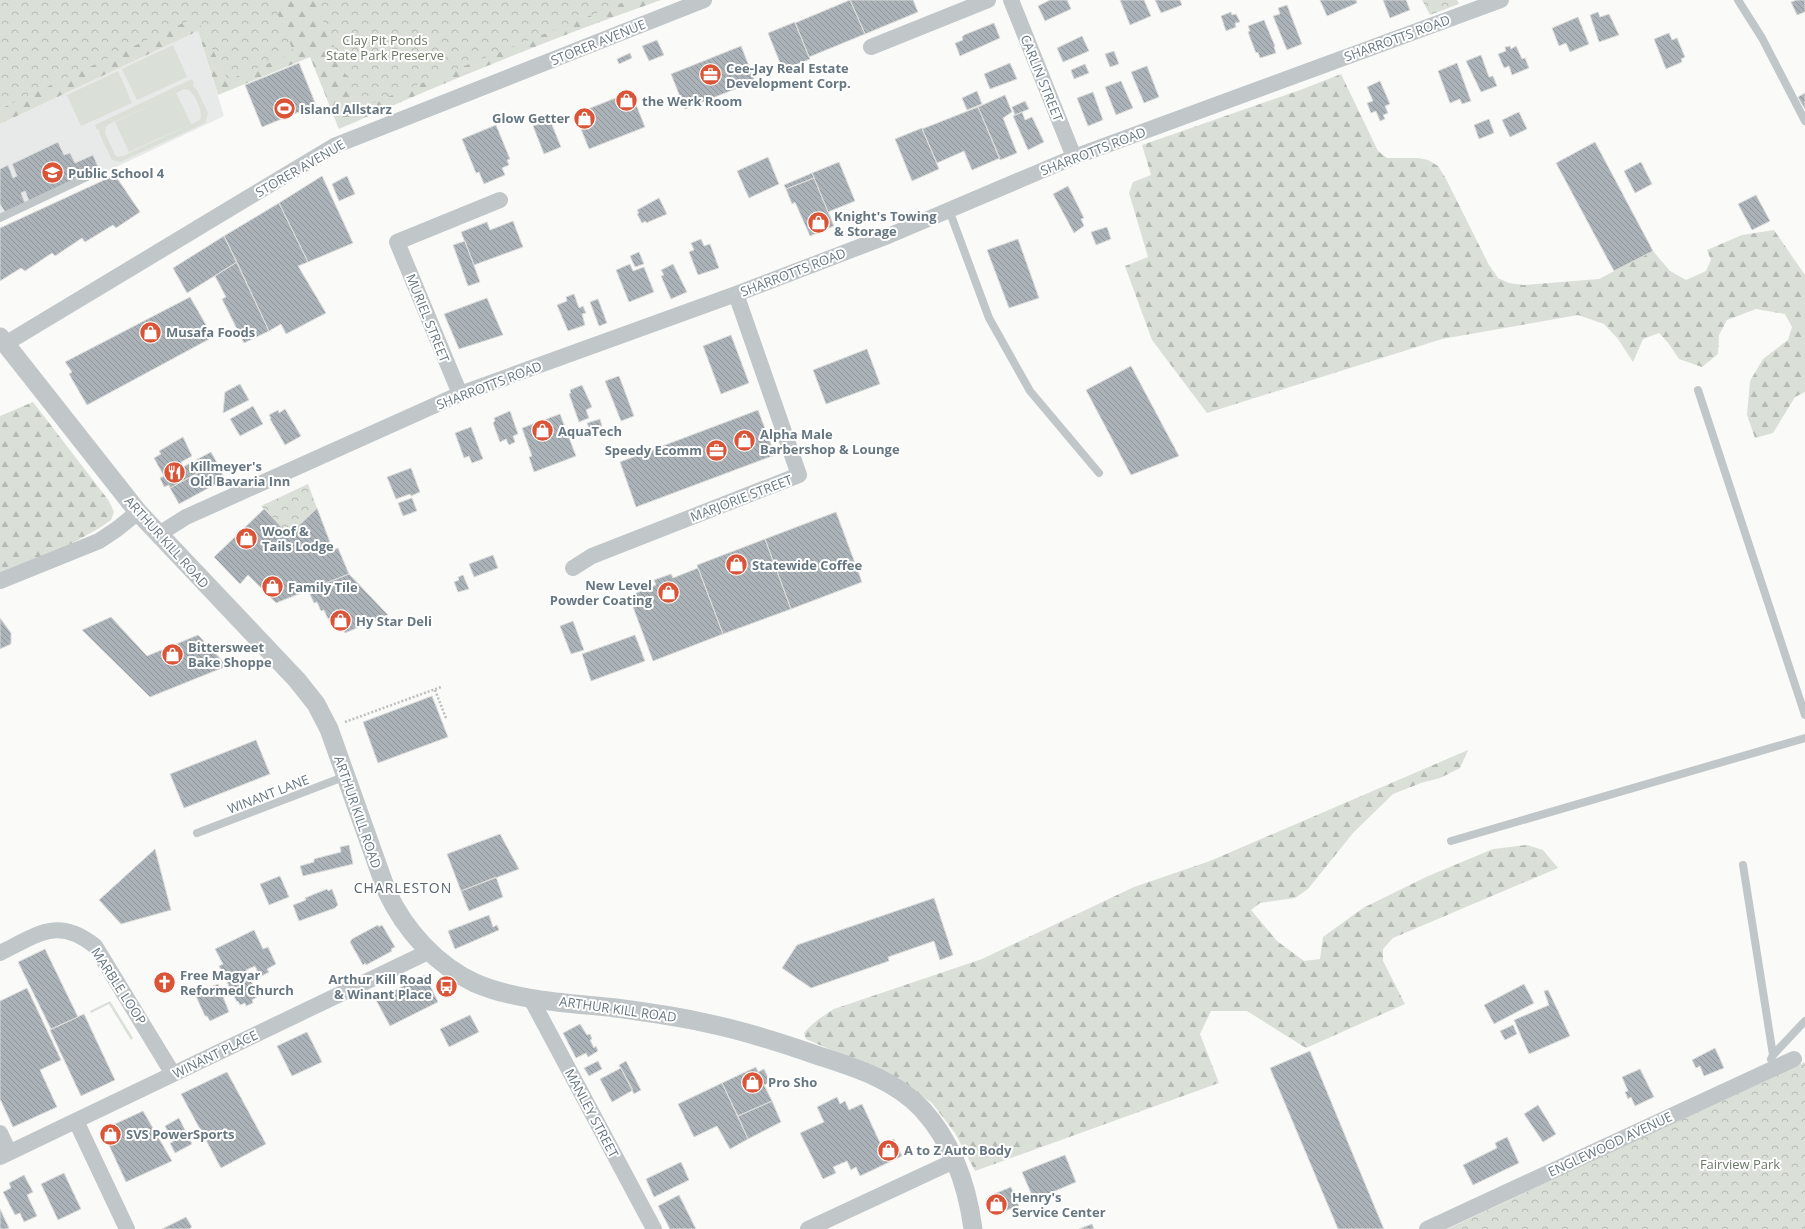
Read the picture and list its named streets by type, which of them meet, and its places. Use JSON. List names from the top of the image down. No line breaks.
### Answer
{"streets":{"street":["SHARROTTS ROAD","STORER AVENUE","CARLIN STREET","MURIEL STREET","MARJORIE STREET","ARTHUR KILL ROAD","MARBLE LOOP","WINANT PLACE","MANLEY STREET","ENGLEWOOD AVENUE"],"lane":["WINANT LANE"]},"crossings":[["SHARROTTS ROAD","CARLIN STREET"],["SHARROTTS ROAD","MURIEL STREET"],["SHARROTTS ROAD","MARJORIE STREET"],["SHARROTTS ROAD","ARTHUR KILL ROAD"],["STORER AVENUE","ARTHUR KILL ROAD"],["ARTHUR KILL ROAD","WINANT LANE"],["ARTHUR KILL ROAD","WINANT PLACE"],["ARTHUR KILL ROAD","MANLEY STREET"],["MARBLE LOOP","WINANT PLACE"]],"districts":["CHARLESTON"],"parks":["Clay Pit Ponds State Park Preserve","Fairview Park"],"places":{"office":["Cee-Jay Real Estate Development Corp.","Speedy Ecomm"],"shop":["the Werk Room","Glow Getter","Knight's Towing & Storage","Musafa Foods","AquaTech","Alpha Male Barbershop & Lounge","Woof & Tails Lodge","Statewide Coffee","Family Tile","New Level Powder Coating","Hy Star Deli","Bittersweet Bake Shoppe","Pro Sho","SVS PowerSports","A to Z Auto Body","Henry's Service Center"],"sports":["Island Allstarz"],"school or university":["Public School 4"],"restaurant":["Killmeyer's Old Bavaria Inn"],"church":["Free Magyar Reformed Church"],"bus stop":["Arthur Kill Road & Winant Place"]}}
